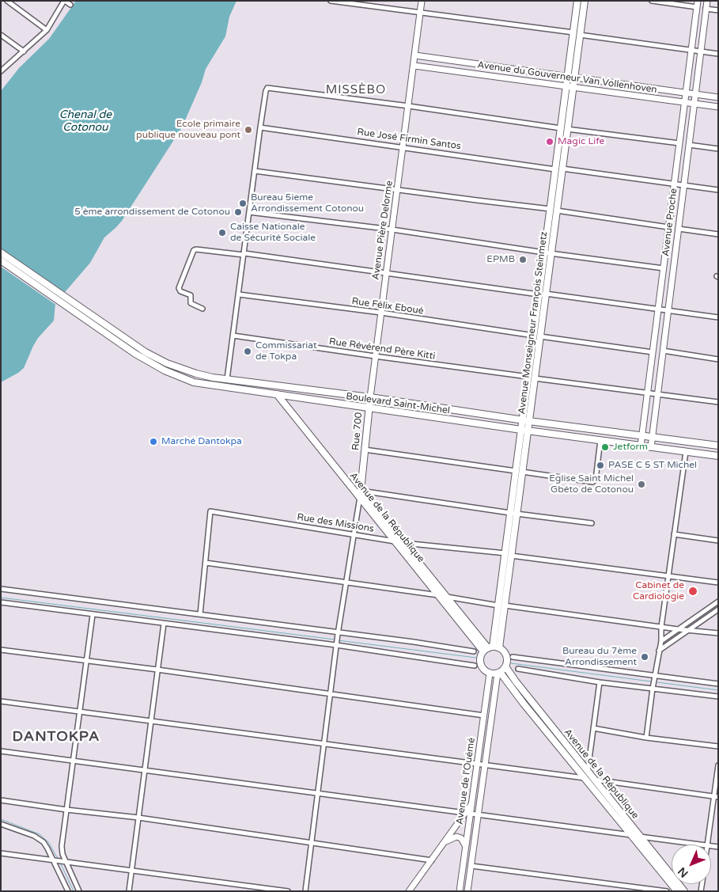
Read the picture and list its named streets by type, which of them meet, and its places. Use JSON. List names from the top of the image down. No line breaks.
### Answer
{"streets":{"main road":["Avenue du Gouverneur Van Vollenhoven","Avenue Proche","Avenue Pière Delorme","Avenue Monseigneur François Steinmetz","Boulevard Saint-Michel","Rue 700","Avenue de la République","Avenue de l'Ouémé"],"street":["Rue José Firmin Santos","Rue Félix Eboué","Rue Révérend Père Kitti","Rue des Missions"]},"crossings":[["Avenue du Gouverneur Van Vollenhoven","Avenue Proche"],["Avenue du Gouverneur Van Vollenhoven","Avenue Pière Delorme"],["Avenue du Gouverneur Van Vollenhoven","Avenue Monseigneur François Steinmetz"],["Rue José Firmin Santos","Avenue Pière Delorme"],["Rue José Firmin Santos","Avenue Monseigneur François Steinmetz"],["Avenue Proche","Rue Félix Eboué"],["Avenue Proche","Rue Révérend Père Kitti"],["Avenue Proche","Boulevard Saint-Michel"],["Avenue Pière Delorme","Rue Félix Eboué"],["Avenue Pière Delorme","Rue Révérend Père Kitti"],["Avenue Pière Delorme","Boulevard Saint-Michel"],["Avenue Pière Delorme","Rue 700"],["Rue Félix Eboué","Avenue Monseigneur François Steinmetz"],["Avenue Monseigneur François Steinmetz","Rue Révérend Père Kitti"],["Avenue Monseigneur François Steinmetz","Boulevard Saint-Michel"],["Avenue Monseigneur François Steinmetz","Avenue de la République"],["Avenue Monseigneur François Steinmetz","Rue des Missions"],["Avenue Monseigneur François Steinmetz","Avenue de l'Ouémé"],["Boulevard Saint-Michel","Rue 700"],["Boulevard Saint-Michel","Avenue de la République"],["Rue 700","Avenue de la République"],["Avenue de la République","Rue des Missions"],["Avenue de la République","Avenue de l'Ouémé"]],"districts":["MISSÈBO","DANTOKPA"],"water":["Chenal de Cotonou"],"places":["Ecole primaire publique nouveau pont","Magic Life","Bureau 5ieme Arrondissement Cotonou","5 ème arrondissement de Cotonou","Caisse Nationale de Sécurité Sociale","EPMB","Commissariat de Tokpa","Marché Dantokpa","Jetform","PASE C 5 ST Michel","Eglise Saint Michel Gbéto de Cotonou","Cabinet de Cardiologie","Bureau du 7ème Arrondissement"],"north":"bottom left"}
